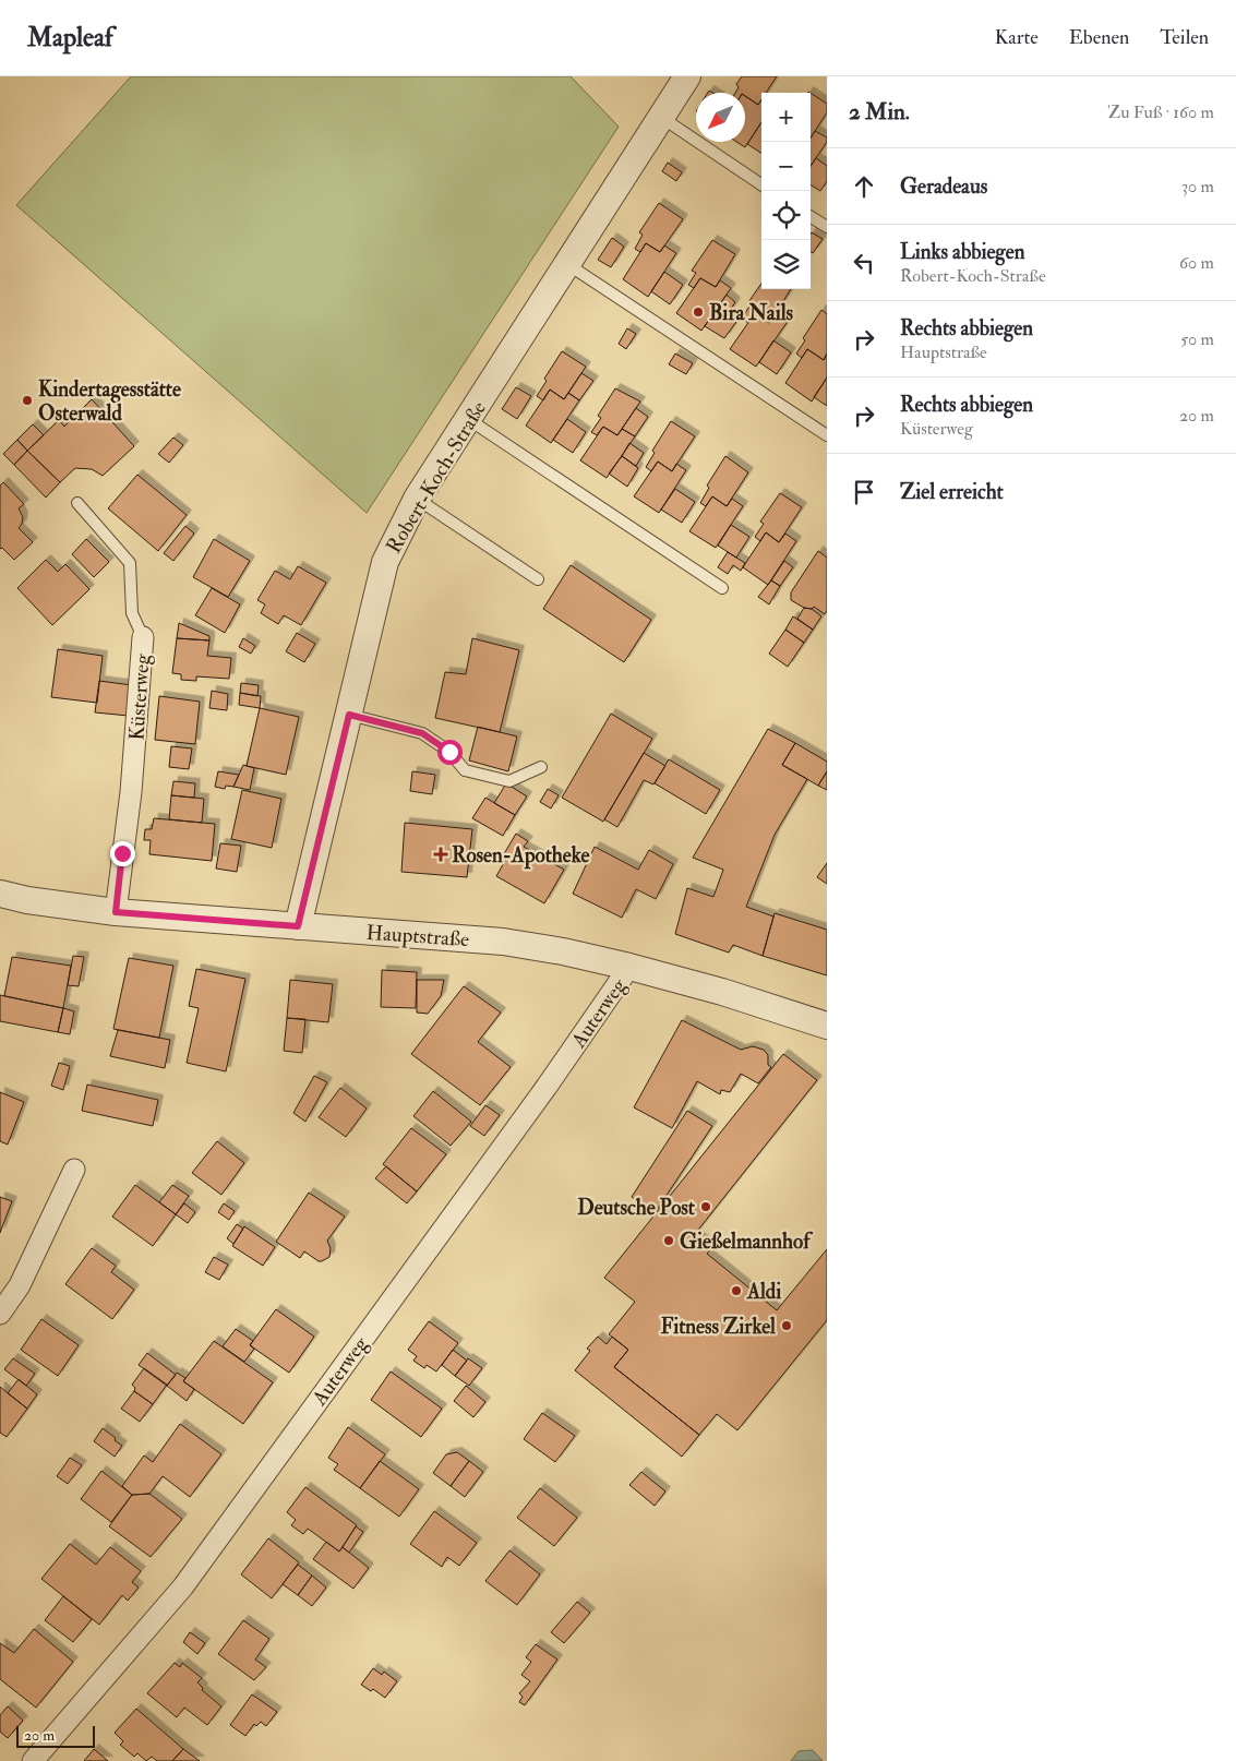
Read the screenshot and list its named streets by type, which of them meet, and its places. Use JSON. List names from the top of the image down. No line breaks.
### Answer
{"streets":{"street":["Robert-Koch-Straße","Küsterweg","Hauptstraße","Auterweg"]},"crossings":[["Robert-Koch-Straße","Hauptstraße"],["Küsterweg","Hauptstraße"],["Hauptstraße","Auterweg"]],"places":{"other":["Bira Nails","Kindertagesstätte Osterwald","Deutsche Post","Gießelmannhof","Aldi","Fitness Zirkel"],"health":["Rosen-Apotheke"]},"scale_bar":"20 m","north":"bottom left","page":{"header":"Mapleaf","nav":["Karte","Ebenen","Teilen"],"heading":["2 Min.","Zu Fuß · 160 m"],"map_buttons":["+","−"],"list":[["Geradeaus","30 m"],["Links abbiegen","Robert-Koch-Straße","60 m"],["Rechts abbiegen","Hauptstraße","50 m"],["Rechts abbiegen","Küsterweg","20 m"],"Ziel erreicht"],"scale":"20 m"}}
